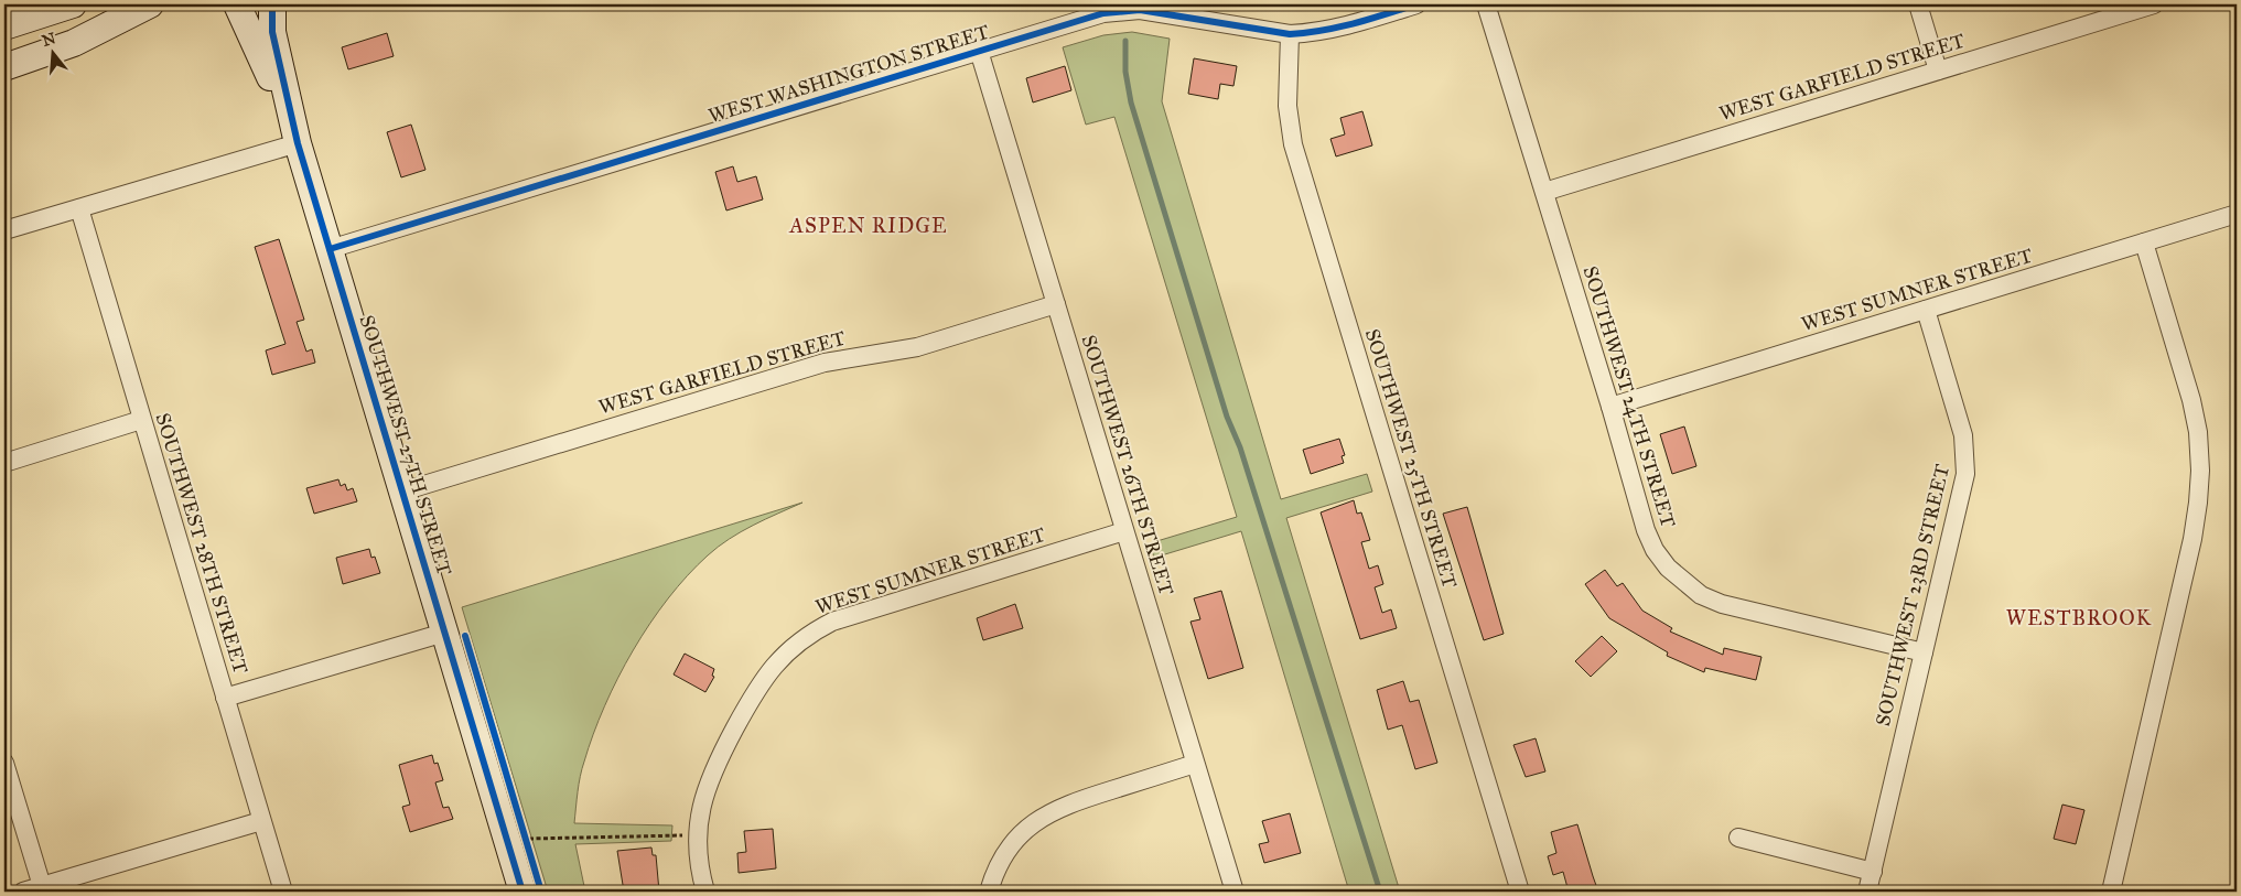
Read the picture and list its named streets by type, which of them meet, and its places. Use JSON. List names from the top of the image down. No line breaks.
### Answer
{"streets":{"street":["WEST WASHINGTON STREET","WEST GARFIELD STREET","WEST SUMNER STREET","SOUTHWEST 24TH STREET","SOUTHWEST 27TH STREET","SOUTHWEST 25TH STREET","SOUTHWEST 26TH STREET","SOUTHWEST 28TH STREET","SOUTHWEST 23RD STREET"]},"crossings":[["WEST WASHINGTON STREET","SOUTHWEST 27TH STREET"],["WEST WASHINGTON STREET","SOUTHWEST 25TH STREET"],["WEST WASHINGTON STREET","SOUTHWEST 26TH STREET"],["WEST GARFIELD STREET","SOUTHWEST 24TH STREET"],["WEST GARFIELD STREET","SOUTHWEST 27TH STREET"],["WEST GARFIELD STREET","SOUTHWEST 26TH STREET"],["WEST SUMNER STREET","SOUTHWEST 24TH STREET"],["WEST SUMNER STREET","SOUTHWEST 26TH STREET"],["WEST SUMNER STREET","SOUTHWEST 23RD STREET"],["SOUTHWEST 24TH STREET","SOUTHWEST 23RD STREET"]],"districts":["ASPEN RIDGE","WESTBROOK"],"north":"top"}
